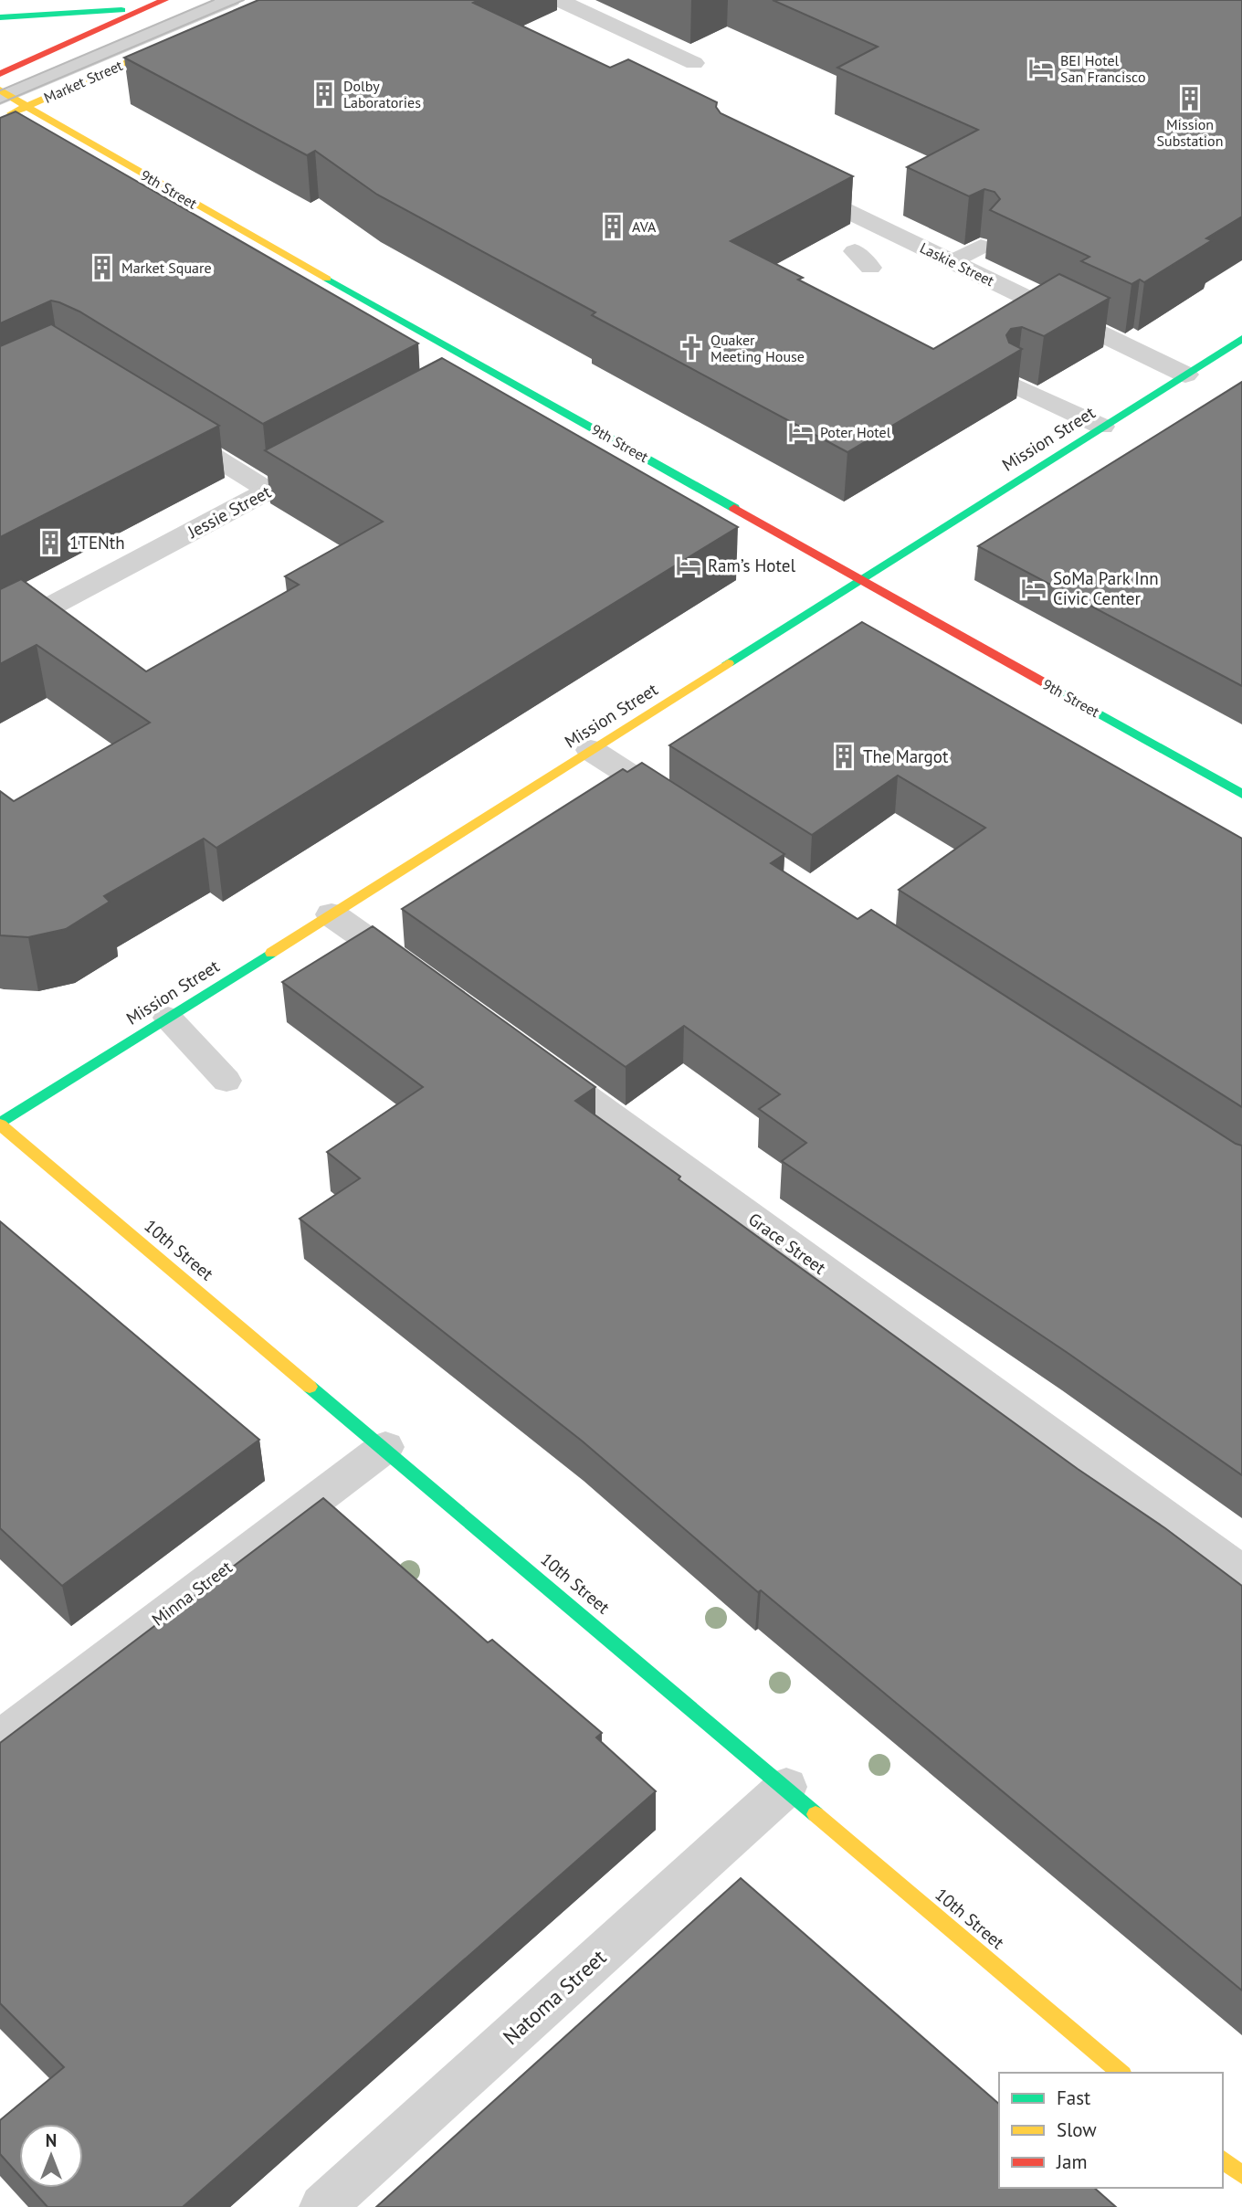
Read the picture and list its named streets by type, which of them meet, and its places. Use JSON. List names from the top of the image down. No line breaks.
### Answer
{"streets":{"main road":["Market Street","9th Street","Mission Street","10th Street"],"street":["Laskie Street","Jessie Street","Grace Street","Minna Street","Natoma Street"]},"crossings":[["Market Street","9th Street"],["9th Street","Mission Street"],["Laskie Street","Mission Street"],["Mission Street","10th Street"],["10th Street","Minna Street"],["10th Street","Natoma Street"]],"places":{"hotel":["BEI Hotel San Francisco","Poter Hotel","Ram’s Hotel","SoMa Park Inn Civic Center"],"building":["Dolby Laboratories","Mission Substation","AVA","Market Square","1TENth","The Margot"],"church":["Quaker Meeting House"]},"legend":["Fast","Slow","Jam"],"north":"top"}
